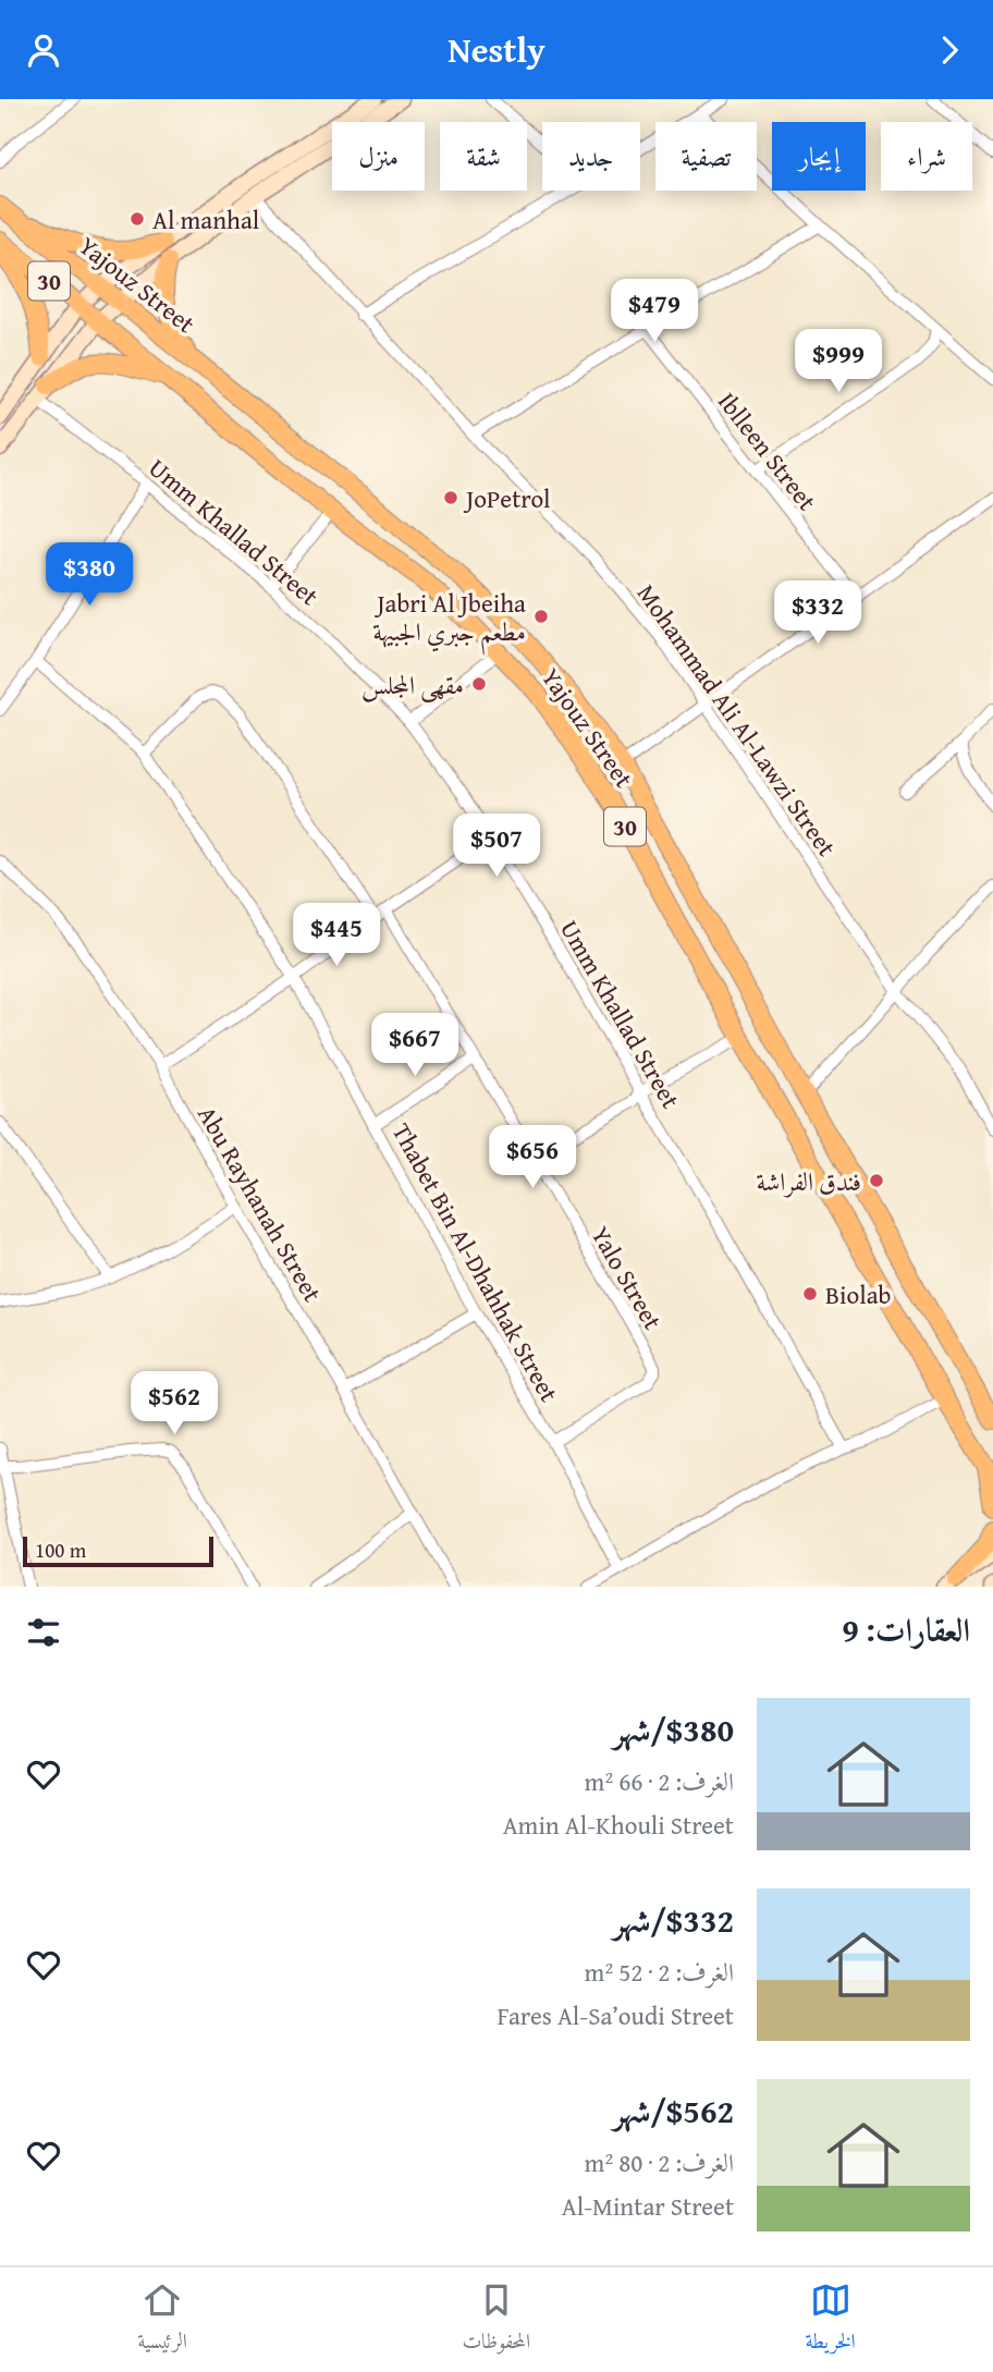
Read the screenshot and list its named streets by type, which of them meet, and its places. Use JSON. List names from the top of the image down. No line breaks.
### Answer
{"streets":{"main road":["30","Yajouz Street"],"street":["Iblleen Street","Umm Khallad Street","Mohammad Ali Al-Lawzi Street","Abu Rayhanah Street","Thabet Bin Al-Dhahhak Street","Yalo Street"]},"crossings":[["Thabet Bin Al-Dhahhak Street","Yalo Street"]],"places":["Al manhal","JoPetrol","Jabri Al Jbeiha مطعم جبري الجبيهة","مقهى المجلس","فندق الفراشة","Biolab"],"scale_bar":"100 m","page":{"header":"Nestly","chip":["شراء","إيجار","تصفية","جديد","شقة","منزل"],"price":["$479","$999","$380","$332","$507","$445","$667","$656","$562"],"scale":"100 m","heading":"العقارات: 9","list":[{"name":"$380/شهر","note":"الغرف: 2 · 66 m² · Amin Al-Khouli Street"},{"name":"$332/شهر","note":"الغرف: 2 · 52 m² · Fares Al-Sa’oudi Street"},{"name":"$562/شهر","note":"الغرف: 2 · 80 m² · Al-Mintar Street"}],"tabs":["الخريطة","المحفوظات","الرئيسية"]}}
